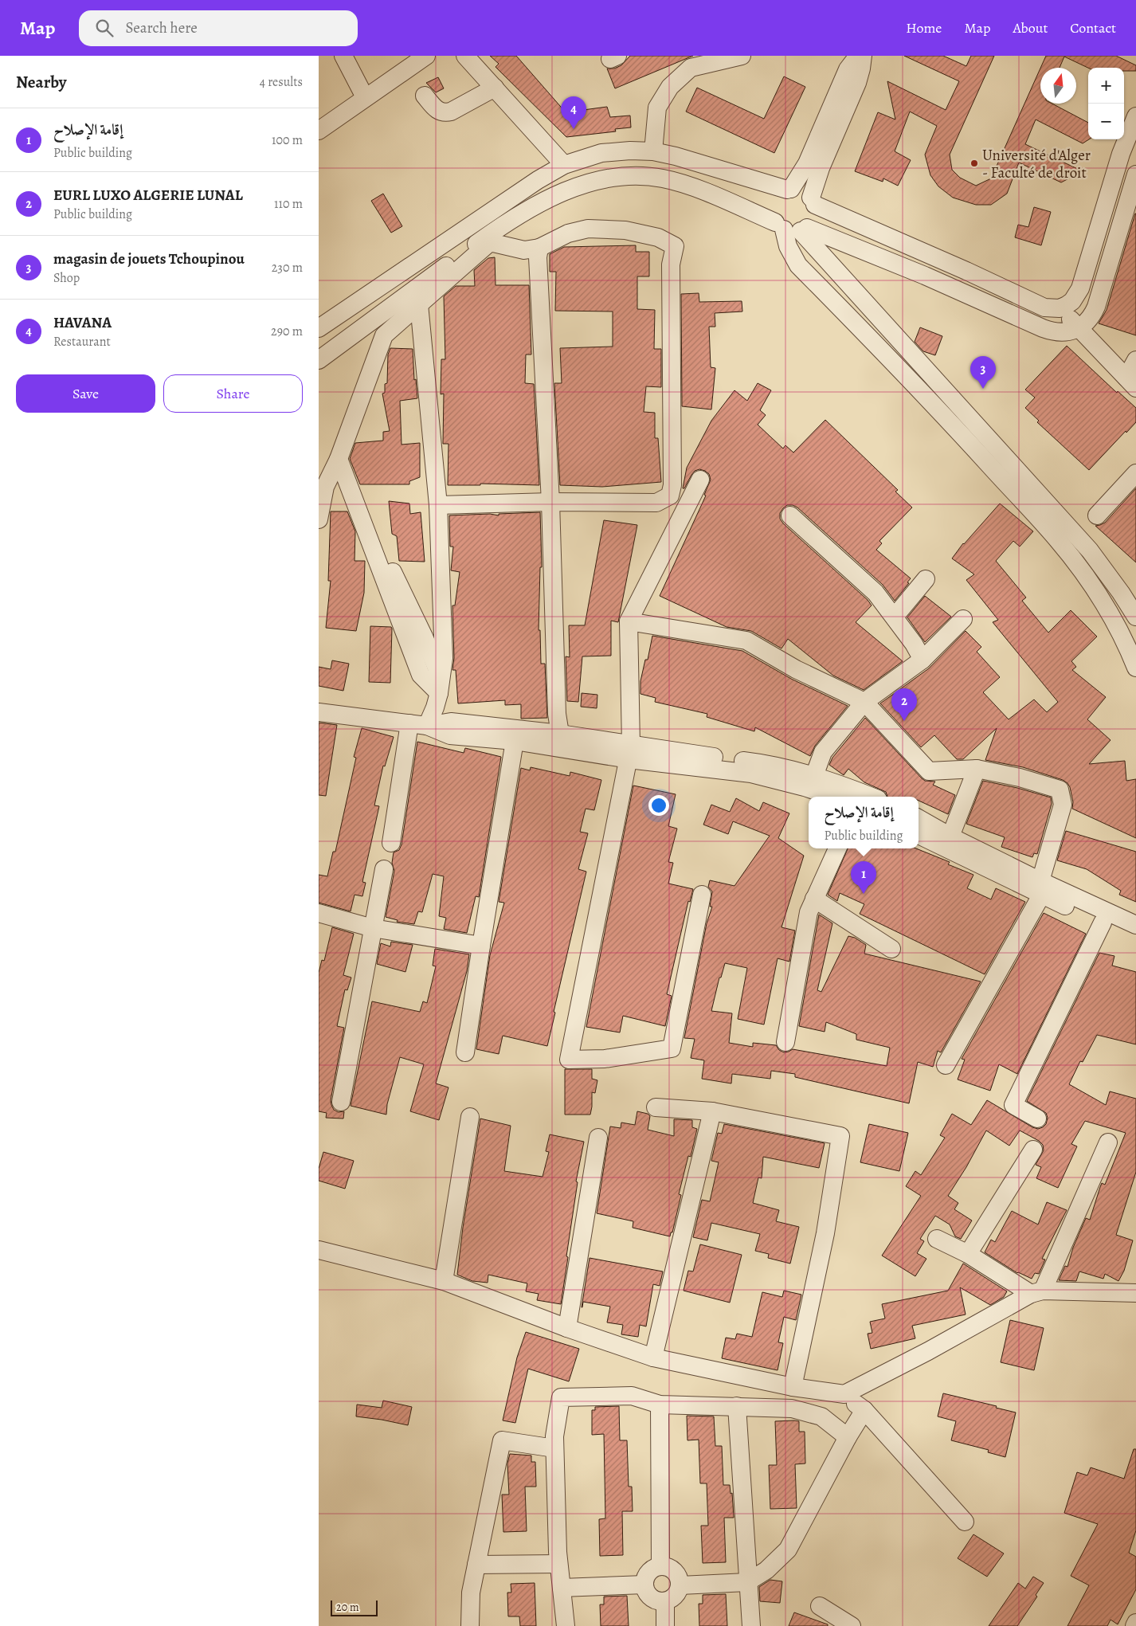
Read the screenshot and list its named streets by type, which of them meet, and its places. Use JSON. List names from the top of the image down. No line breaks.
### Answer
{"places":["Université d'Alger - Faculté de droit"],"scale_bar":"20 m","north":"top","page":{"header":"Map","search":"Search here","nav":["Home","Map","About","Contact"],"heading":["Nearby","4 results"],"map_buttons":["+","−"],"pins":["4","3","2","1"],"list":[{"mark":"1","name":"إقامة الإصلاح","note":"Public building","value":"100 m"},{"mark":"2","name":"EURL LUXO ALGERIE LUNAL","note":"Public building","value":"110 m"},{"mark":"3","name":"magasin de jouets Tchoupinou","note":"Shop","value":"230 m"},{"mark":"4","name":"HAVANA","note":"Restaurant","value":"290 m"}],"buttons":["Save","Share"],"popup":["إقامة الإصلاح","Public building"],"scale":"20 m"}}
